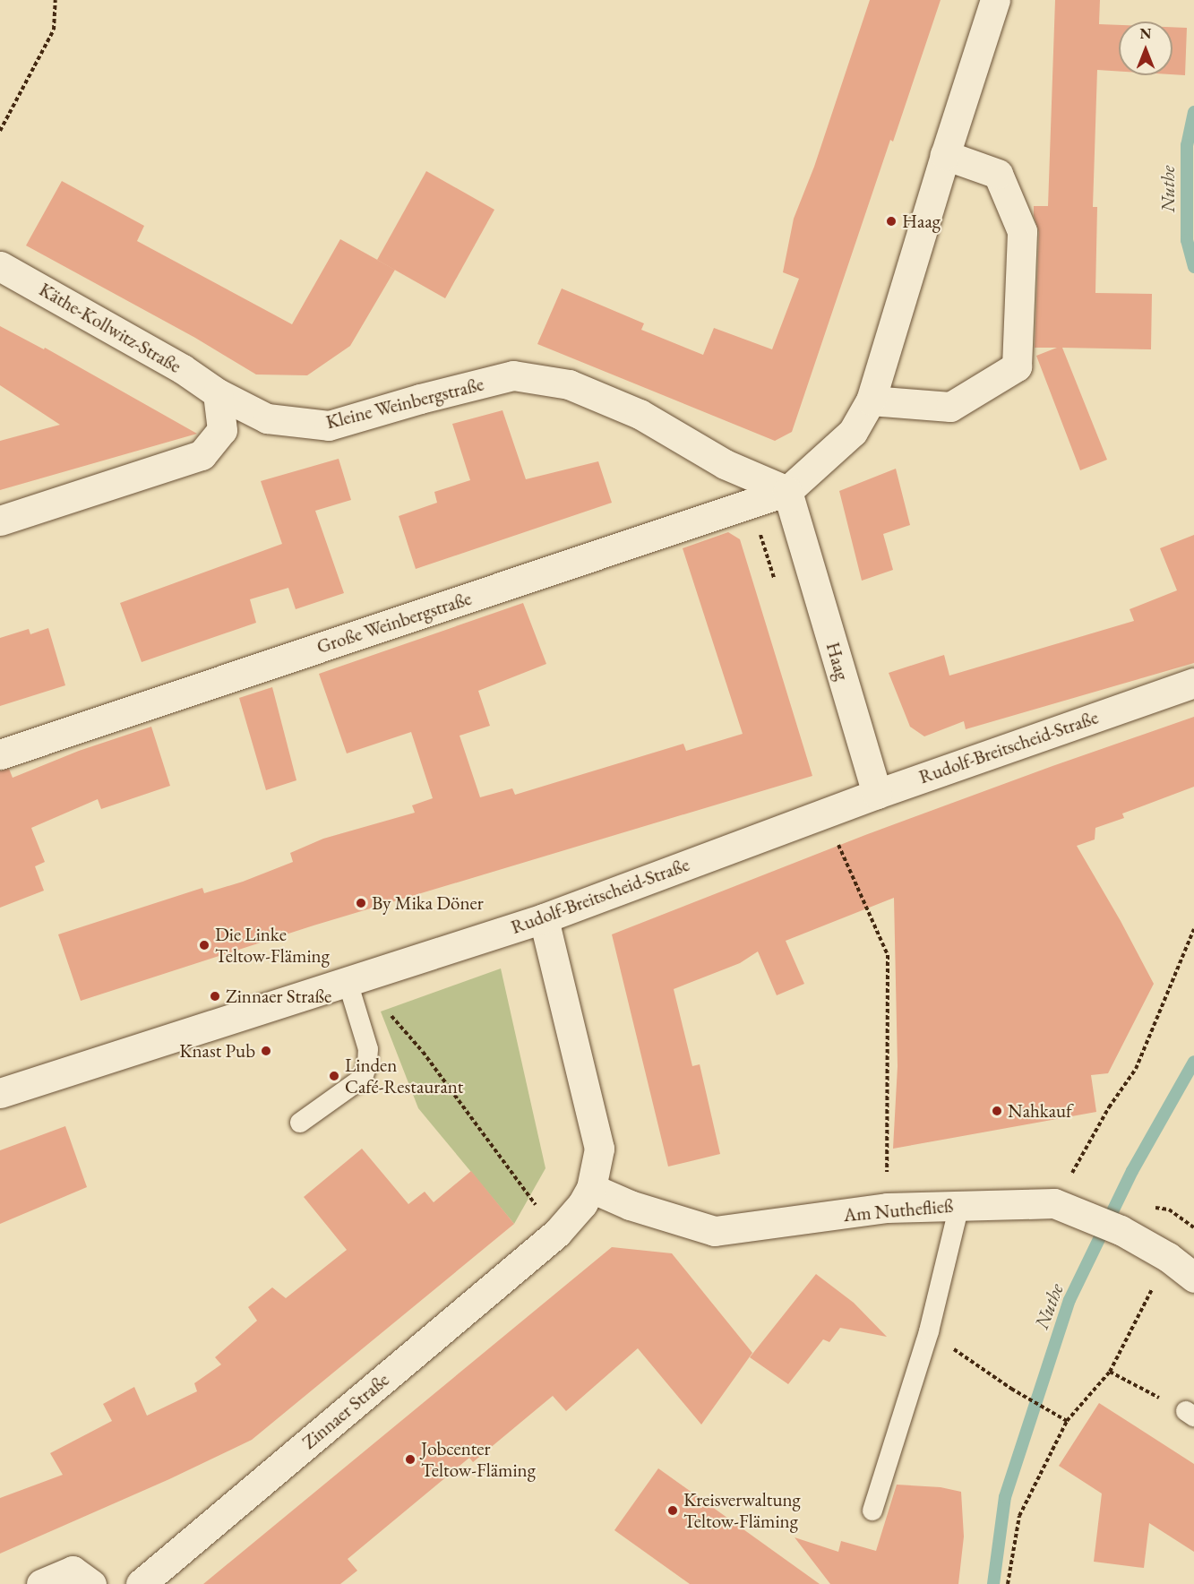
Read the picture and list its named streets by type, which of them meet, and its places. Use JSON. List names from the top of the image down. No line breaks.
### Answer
{"streets":{"street":["Käthe-Kollwitz-Straße","Kleine Weinbergstraße","Große Weinbergstraße","Haag","Rudolf-Breitscheid-Straße","Am Nuthefließ","Zinnaer Straße"]},"crossings":[["Käthe-Kollwitz-Straße","Kleine Weinbergstraße"],["Kleine Weinbergstraße","Große Weinbergstraße"],["Kleine Weinbergstraße","Haag"],["Große Weinbergstraße","Haag"],["Haag","Rudolf-Breitscheid-Straße"],["Am Nuthefließ","Zinnaer Straße"]],"water":["Nuthe"],"places":["Haag","By Mika Döner","Die Linke Teltow-Fläming","Zinnaer Straße","Knast Pub","Linden Café-Restaurant","Nahkauf","Jobcenter Teltow-Fläming","Kreisverwaltung Teltow-Fläming"],"north":"top"}
